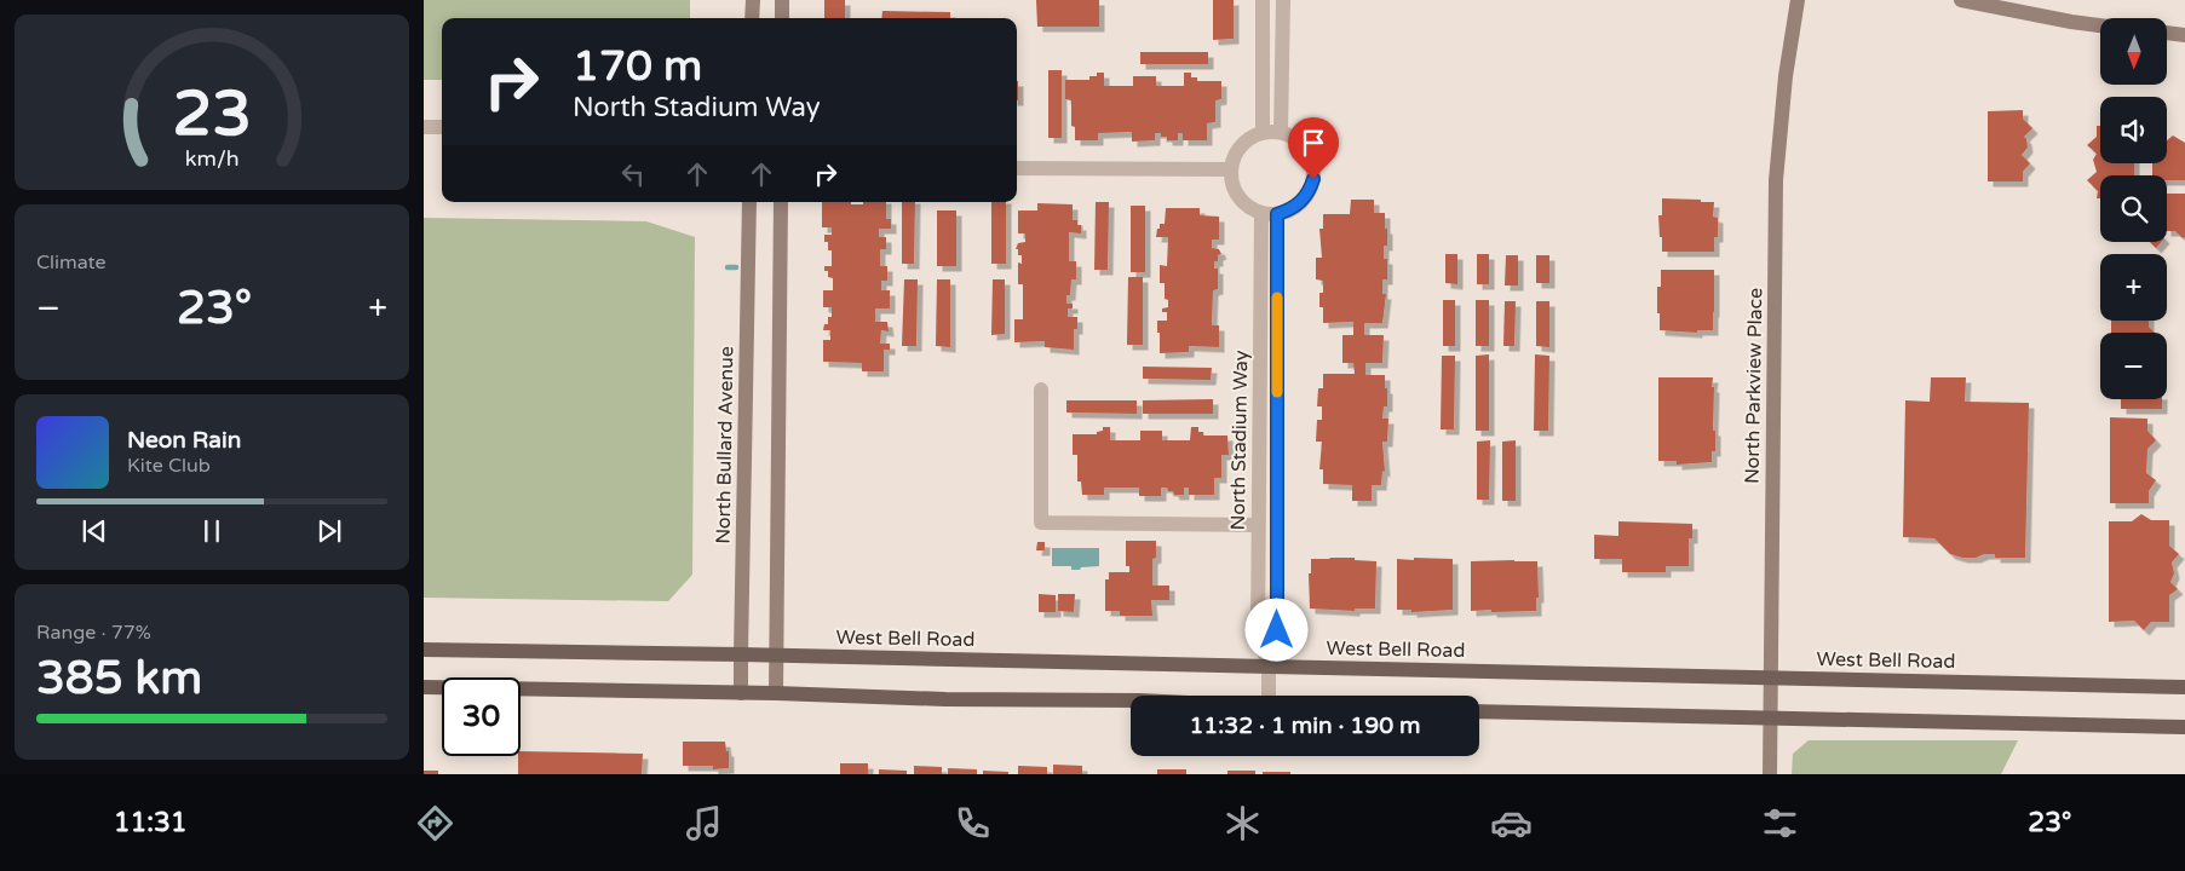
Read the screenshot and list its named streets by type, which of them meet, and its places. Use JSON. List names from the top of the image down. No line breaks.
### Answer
{"streets":{"main road":["North Parkview Place","North Bullard Avenue","West Bell Road"],"street":["North Stadium Way"]},"crossings":[["North Parkview Place","West Bell Road"],["North Stadium Way","West Bell Road"],["North Bullard Avenue","West Bell Road"]],"north":"bottom","page":{"map_buttons":["+","−"],"turn":["170 m","North Stadium Way"],"tile":["Climate",["Range · 77%","385 km"]],"heat":["−","23°","+"],"song":["Neon Rain","Kite Club"],"limit":"30","trip":"11:32 · 1 min · 190 m","tabs":["11:31","23°"],"gauge":["23","km/h"]}}
